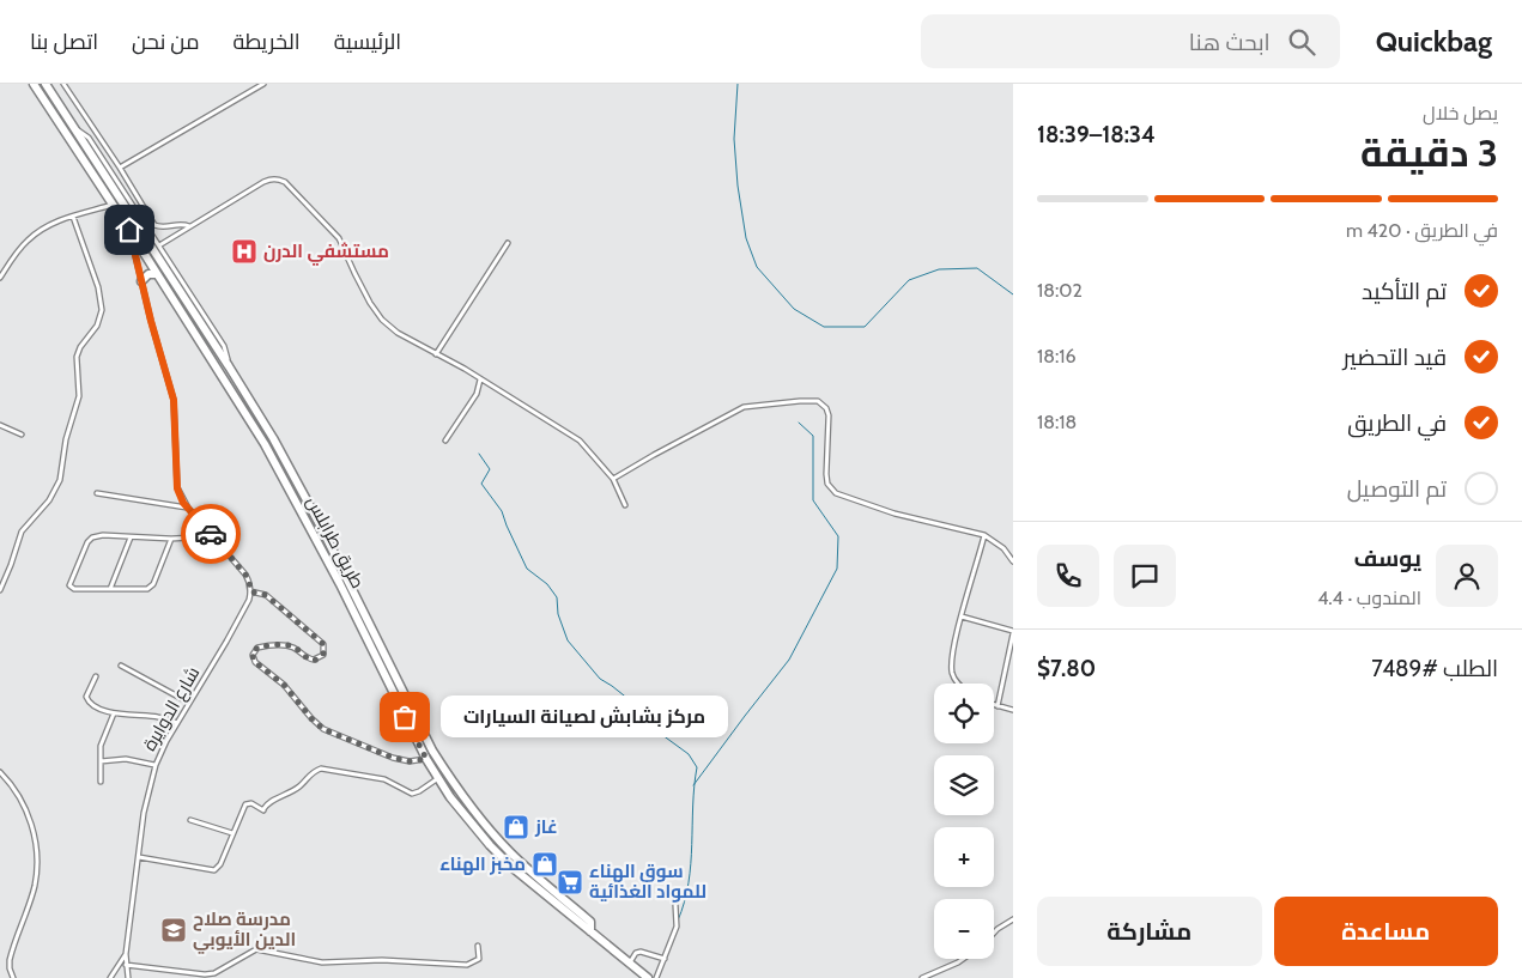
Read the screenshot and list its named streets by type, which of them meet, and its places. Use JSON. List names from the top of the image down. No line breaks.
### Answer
{"streets":{"highway":["طريق طرابلس"],"street":["شارع الدوايرة"]},"places":{"hospital":["مستشفي الدرن"],"other":["مركز بشابش لصيانة السيارات"],"shop":["غاز","مخبز الهناء"],"supermarket":["سوق الهناء للمواد الغذائية"],"school or university":["مدرسة صلاح الدين الأيوبي"]},"page":{"header":"Quickbag","search":"ابحث هنا","nav":["الرئيسية","الخريطة","من نحن","اتصل بنا"],"heading":["3 دقيقة","يصل خلال","18:34–18:39"],"panel":["يوسف","المندوب · 4.4","الطلب #7489","$7.80"],"bar":"في الطريق · 420 m","list":[["تم التأكيد","18:02"],["قيد التحضير","18:16"],["في الطريق","18:18"],"تم التوصيل"],"map_buttons":["+","−"],"bubble":"مركز بشابش لصيانة السيارات","buttons":["مساعدة","مشاركة"]}}
